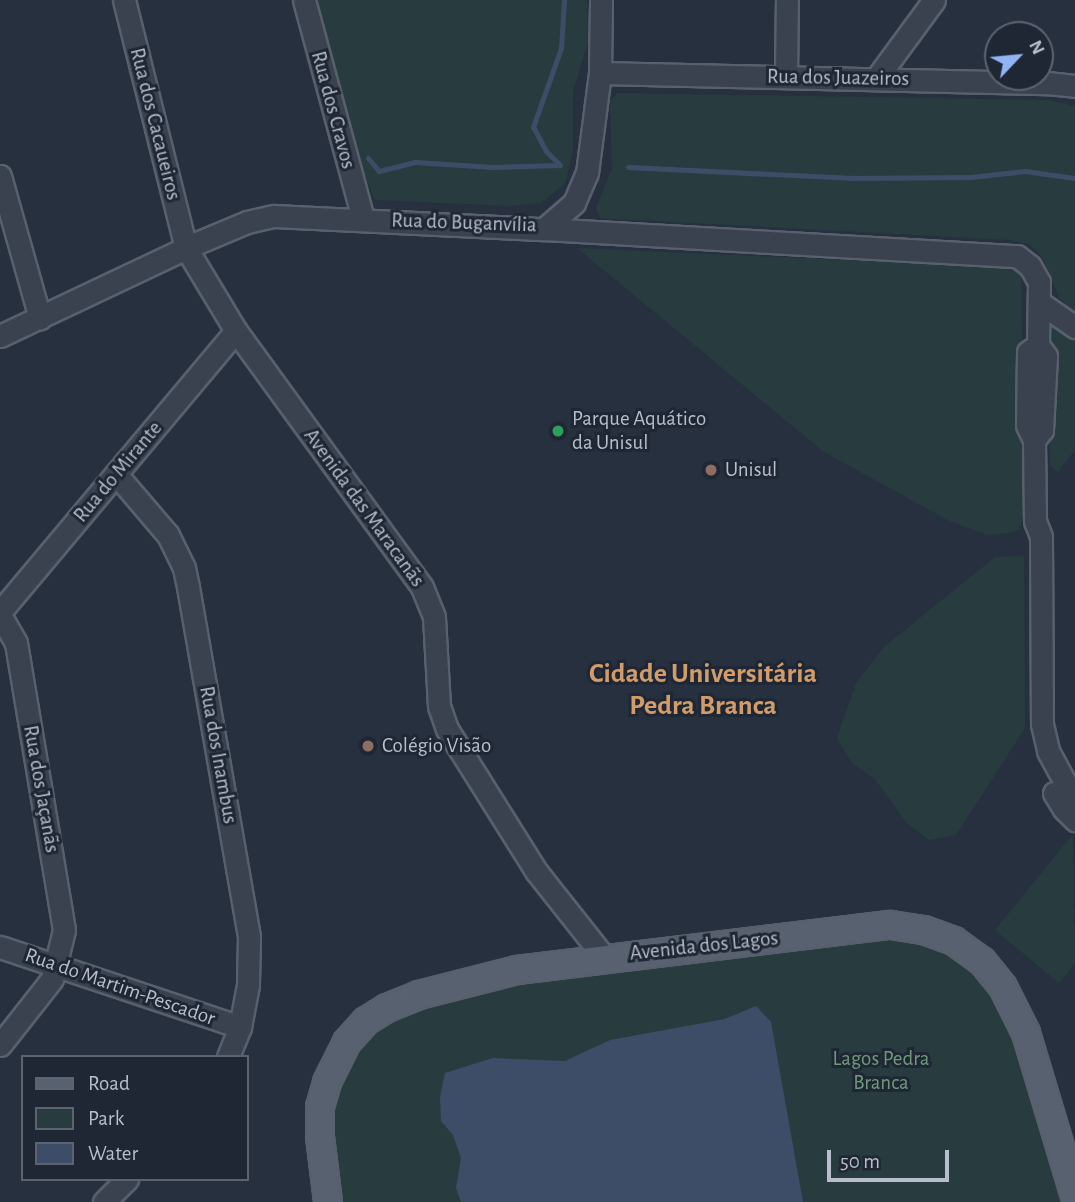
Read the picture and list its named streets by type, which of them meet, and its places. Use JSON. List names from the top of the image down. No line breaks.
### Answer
{"streets":{"main road":["Avenida dos Lagos"],"street":["Rua dos Juazeiros","Rua dos Cravos","Rua dos Cacaueiros","Rua do Buganvília","Rua do Mirante","Avenida das Maracanãs","Rua dos Inambus","Rua dos Jaçanãs","Rua do Martim-Pescador"]},"crossings":[["Rua dos Juazeiros","Rua do Buganvília"],["Rua dos Cravos","Rua do Buganvília"],["Rua dos Cacaueiros","Rua do Buganvília"],["Rua dos Cacaueiros","Avenida das Maracanãs"],["Rua do Buganvília","Avenida das Maracanãs"],["Rua do Mirante","Avenida das Maracanãs"],["Rua do Mirante","Rua dos Inambus"],["Rua do Mirante","Rua dos Jaçanãs"],["Avenida das Maracanãs","Avenida dos Lagos"],["Rua dos Inambus","Rua do Martim-Pescador"],["Rua dos Jaçanãs","Rua do Martim-Pescador"]],"districts":["Cidade Universitária Pedra Branca"],"parks":["Lagos Pedra Branca"],"places":["Parque Aquático da Unisul","Unisul","Colégio Visão"],"legend":["Road","Park","Water"],"scale_bar":"50 m","north":"top right"}
